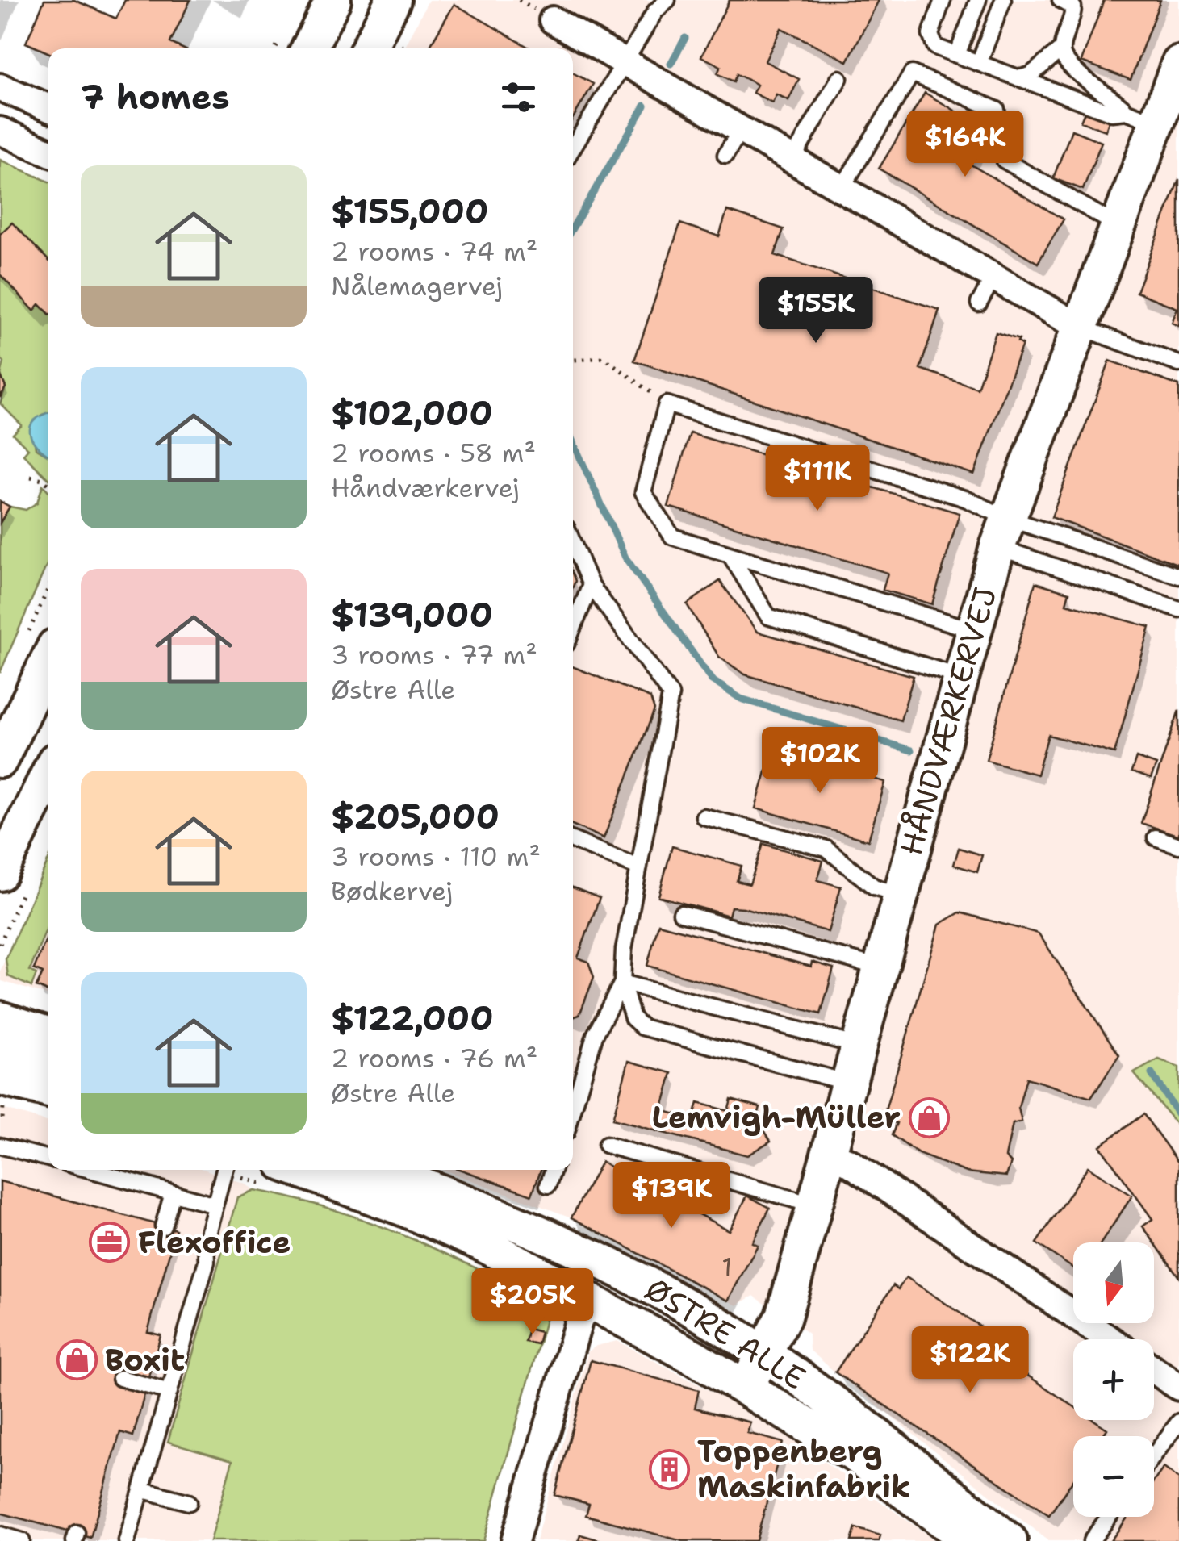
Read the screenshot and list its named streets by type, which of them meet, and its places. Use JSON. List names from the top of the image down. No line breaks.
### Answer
{"streets":{"street":["HÅNDVÆRKERVEJ","ØSTRE ALLE"]},"crossings":[["HÅNDVÆRKERVEJ","ØSTRE ALLE"]],"places":{"shop":["Lemvigh-Müller","Boxit"],"office":["Flexoffice"],"building":["Toppenberg Maskinfabrik"]},"house_numbers":["1"],"north":"bottom","page":{"heading":"7 homes","price":["$164K","$155K","$111K","$102K","$139K","$205K","$122K"],"list":[{"name":"$155,000","note":"2 rooms · 74 m² · Nålemagervej"},{"name":"$102,000","note":"2 rooms · 58 m² · Håndværkervej"},{"name":"$139,000","note":"3 rooms · 77 m² · Østre Alle"},{"name":"$205,000","note":"3 rooms · 110 m² · Bødkervej"},{"name":"$122,000","note":"2 rooms · 76 m² · Østre Alle"}],"map_buttons":["+","−"]}}
